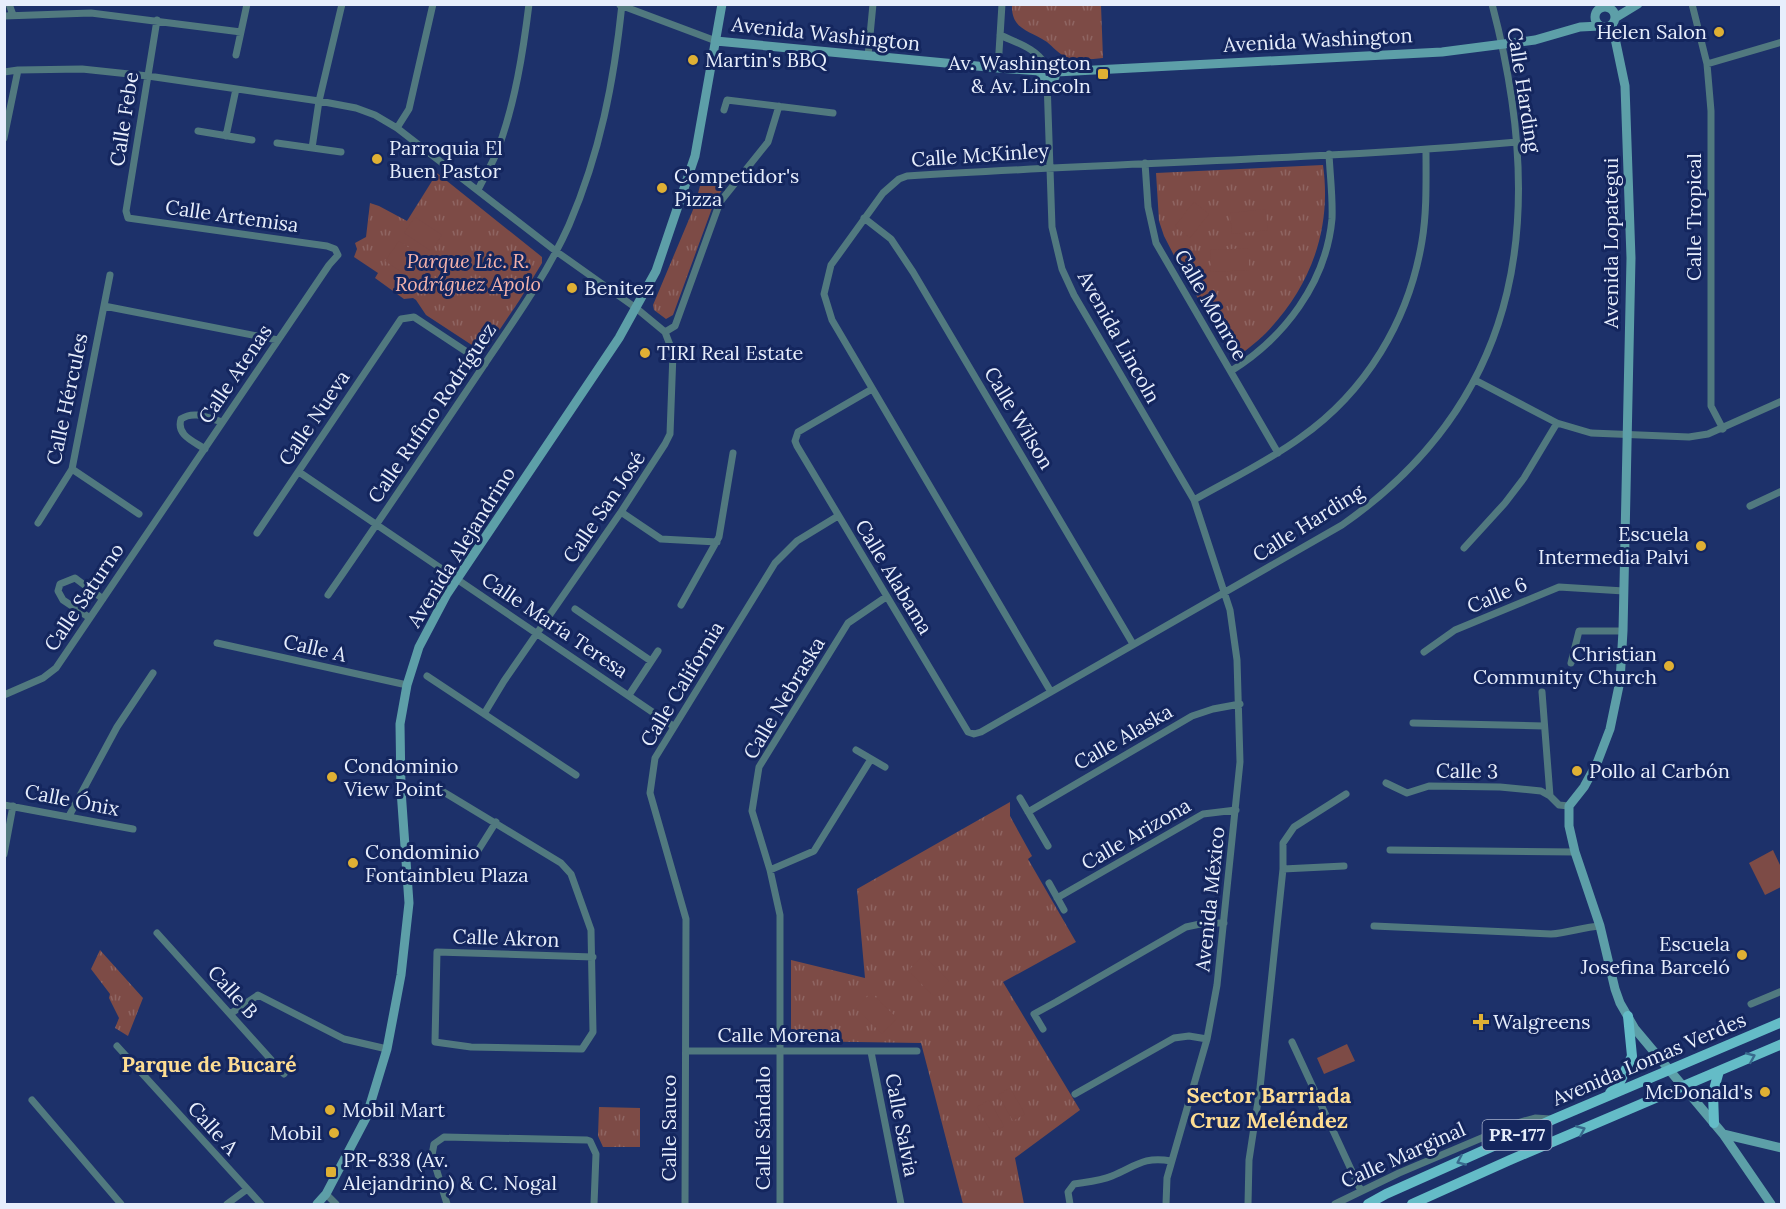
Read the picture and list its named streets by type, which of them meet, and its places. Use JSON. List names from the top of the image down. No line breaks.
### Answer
{"streets":{"main road":["Avenida Lomas Verdes","PR-177"],"street":["Avenida Washington","Calle Harding","Calle Febe","Calle McKinley","Calle Artemisa","Calle Tropical","Avenida Lopategui","Calle Monroe","Avenida Lincoln","Calle Atenas","Calle Hércules","Calle Rufino Rodríguez","Calle Nueva","Calle Wilson","Calle San José","Avenida Alejandrino","Calle Alabama","Calle 6","Calle Saturno","Calle María Teresa","Calle A","Calle California","Calle Nebraska","Calle Alaska","Calle 3","Calle Ónix","Calle Arizona","Avenida México","Calle Akron","Calle B","Calle Morena","Calle Salvia","Calle Sauco","Calle Sándalo","Calle Marginal"]},"crossings":[["Avenida Washington","Calle Harding"],["Avenida Washington","Avenida Lopategui"],["Avenida Washington","Avenida Lincoln"],["Avenida Washington","Avenida Alejandrino"],["Calle Harding","Calle McKinley"],["Calle Harding","Avenida Lincoln"],["Calle Harding","Calle Wilson"],["Calle Harding","Calle Alabama"],["Calle Harding","Avenida México"],["Calle Febe","Calle Artemisa"],["Calle McKinley","Calle Monroe"],["Calle McKinley","Avenida Lincoln"],["Calle McKinley","Calle Wilson"],["Calle McKinley","Calle Alabama"],["Calle Artemisa","Calle Atenas"],["Avenida Lopategui","Calle 6"],["Avenida Lopategui","Calle 3"],["Avenida Lincoln","Avenida México"],["Calle Atenas","Calle Saturno"],["Calle Rufino Rodríguez","Calle Nueva"],["Calle Rufino Rodríguez","Calle María Teresa"],["Calle Nueva","Calle María Teresa"],["Calle San José","Calle María Teresa"],["Avenida Alejandrino","Calle María Teresa"],["Avenida Alejandrino","Calle A"],["Calle Alabama","Calle California"],["Calle Alabama","Calle Nebraska"],["Calle María Teresa","Calle California"],["Calle California","Calle Morena"],["Calle California","Calle Sauco"],["Calle Nebraska","Calle Morena"],["Calle Nebraska","Calle Sándalo"],["Calle Alaska","Avenida México"],["Calle Arizona","Avenida México"],["Calle Morena","Calle Salvia"],["Calle Morena","Calle Sauco"],["Calle Morena","Calle Sándalo"],["Avenida Lomas Verdes","Calle Marginal"]],"districts":["Parque de Bucaré","Sector Barriada Cruz Meléndez"],"parks":["Parque Lic. R. Rodríguez Apolo"],"places":{"other":["Helen Salon","Martin's BBQ","Parroquia El Buen Pastor","Competidor's Pizza","Benitez","TIRI Real Estate","Escuela Intermedia Palvi","Christian Community Church","Pollo al Carbón","Condominio View Point","Condominio Fontainbleu Plaza","Escuela Josefina Barceló","McDonald's","Mobil Mart","Mobil"],"transit":["Av. Washington & Av. Lincoln","PR-838 (Av. Alejandrino) & C. Nogal"],"health":["Walgreens"]}}
